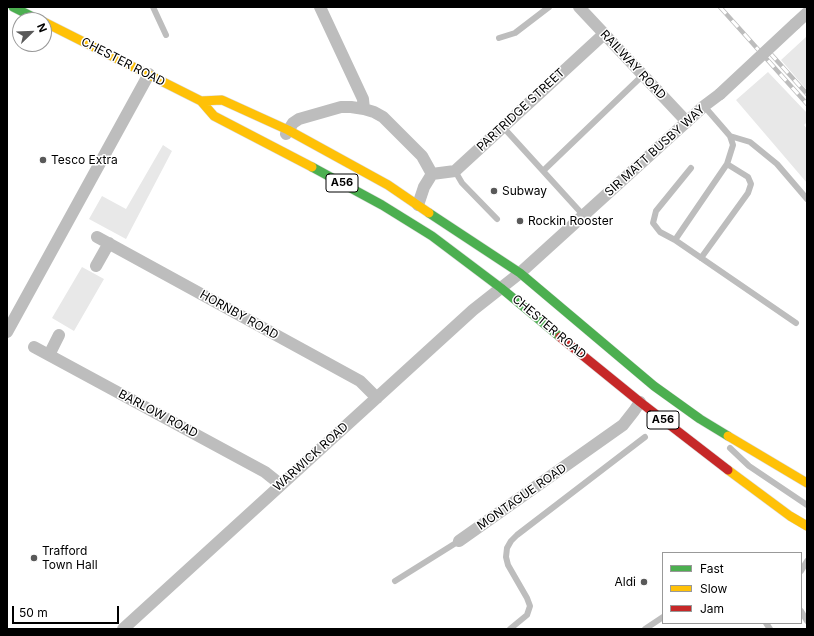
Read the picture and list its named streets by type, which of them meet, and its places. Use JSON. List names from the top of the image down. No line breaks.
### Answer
{"streets":{"highway":["CHESTER ROAD","A56"],"street":["RAILWAY ROAD","PARTRIDGE STREET","SIR MATT BUSBY WAY","HORNBY ROAD","BARLOW ROAD","WARWICK ROAD","MONTAGUE ROAD"]},"crossings":[["CHESTER ROAD","SIR MATT BUSBY WAY"],["CHESTER ROAD","WARWICK ROAD"],["CHESTER ROAD","MONTAGUE ROAD"],["RAILWAY ROAD","PARTRIDGE STREET"],["RAILWAY ROAD","SIR MATT BUSBY WAY"],["SIR MATT BUSBY WAY","WARWICK ROAD"],["HORNBY ROAD","WARWICK ROAD"],["BARLOW ROAD","WARWICK ROAD"]],"places":["Tesco Extra","Subway","Rockin Rooster","Trafford Town Hall","Aldi"],"legend":["Fast","Slow","Jam"],"scale_bar":"50 m","north":"top right"}
